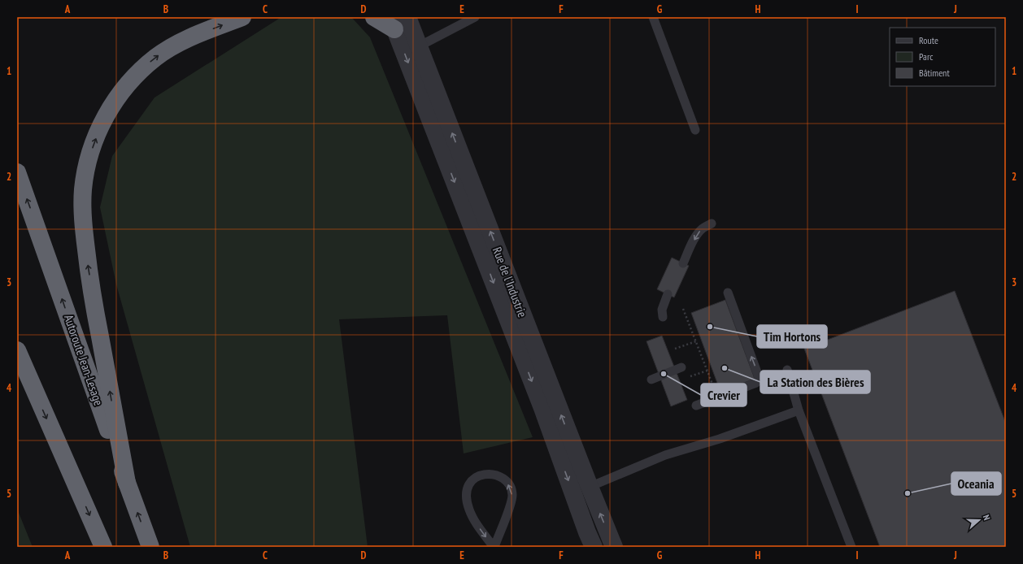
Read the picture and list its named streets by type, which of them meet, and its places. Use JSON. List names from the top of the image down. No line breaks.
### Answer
{"streets":{"highway":["Autoroute Jean-Lesage"],"street":["Rue de l'Industrie"]},"places":["Tim Hortons","La Station des Bières","Crevier","Oceania"],"legend":["Route","Parc","Bâtiment"],"north":"right","grid":{"columns":["A","B","C","D","E","F","G","H","I","J"],"rows":["1","2","3","4","5"]}}
